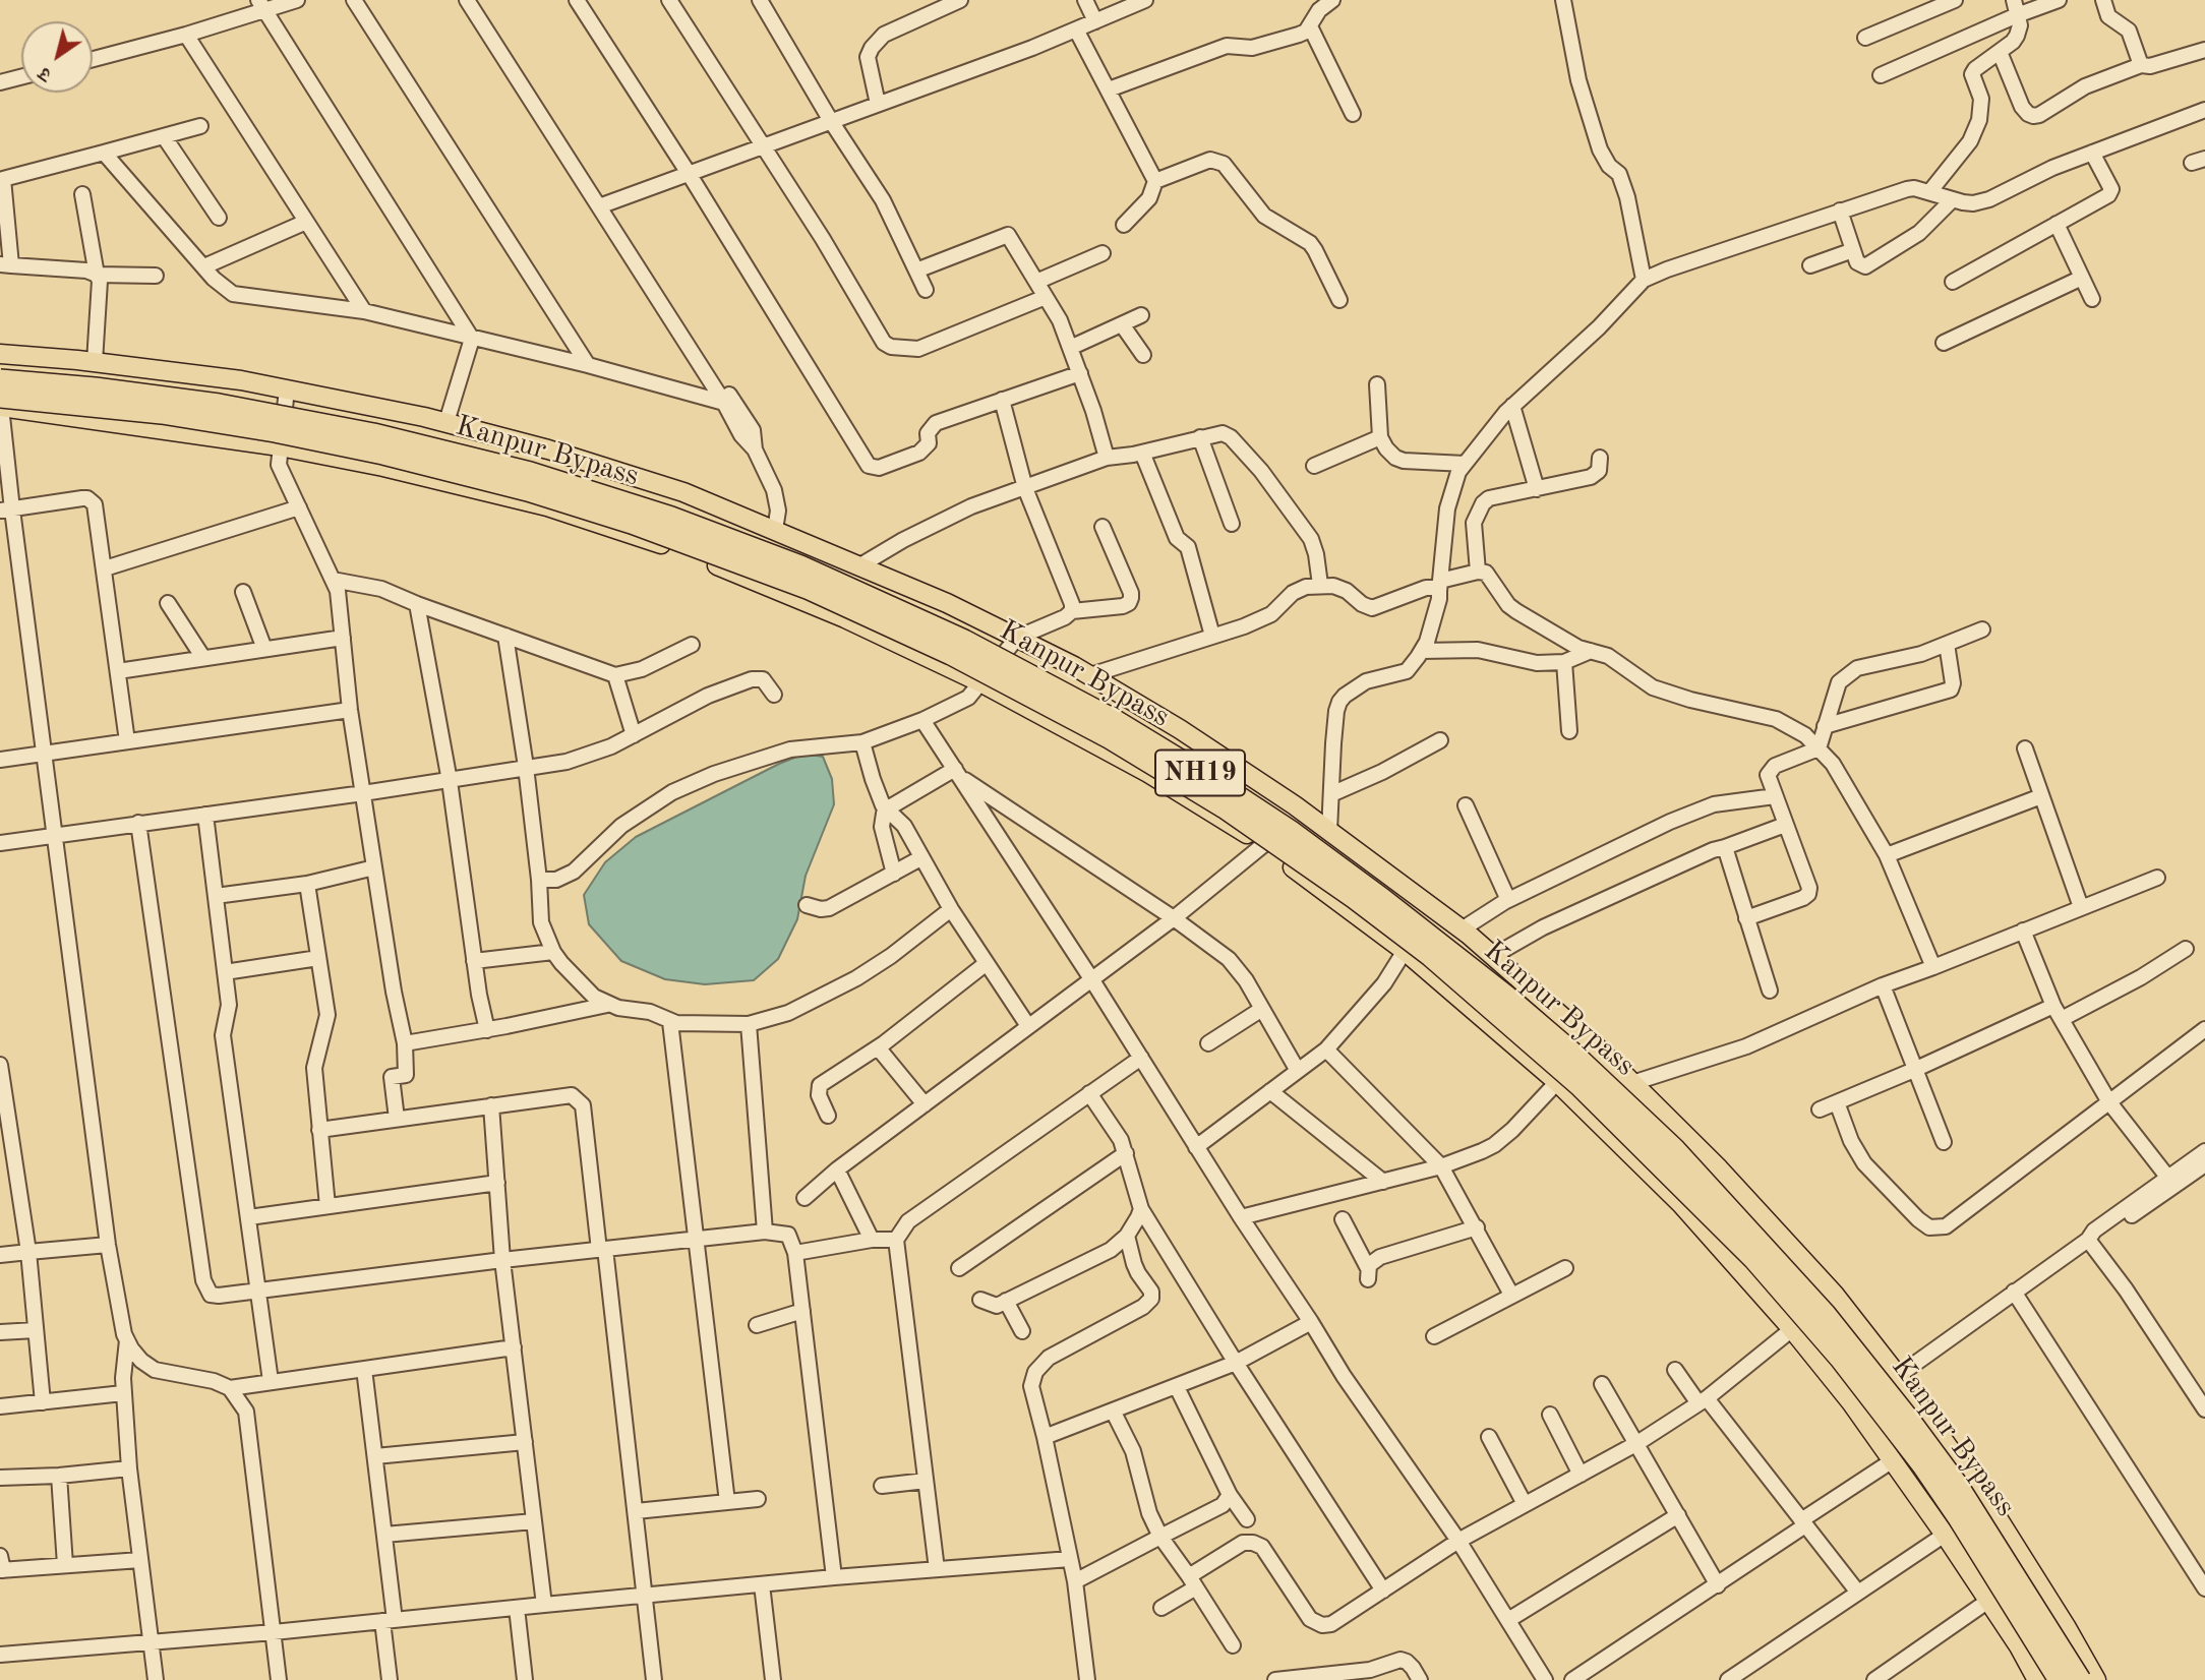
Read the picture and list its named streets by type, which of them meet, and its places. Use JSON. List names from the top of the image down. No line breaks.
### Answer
{"streets":{"highway":["Kanpur Bypass","NH19"]},"north":"bottom left"}
